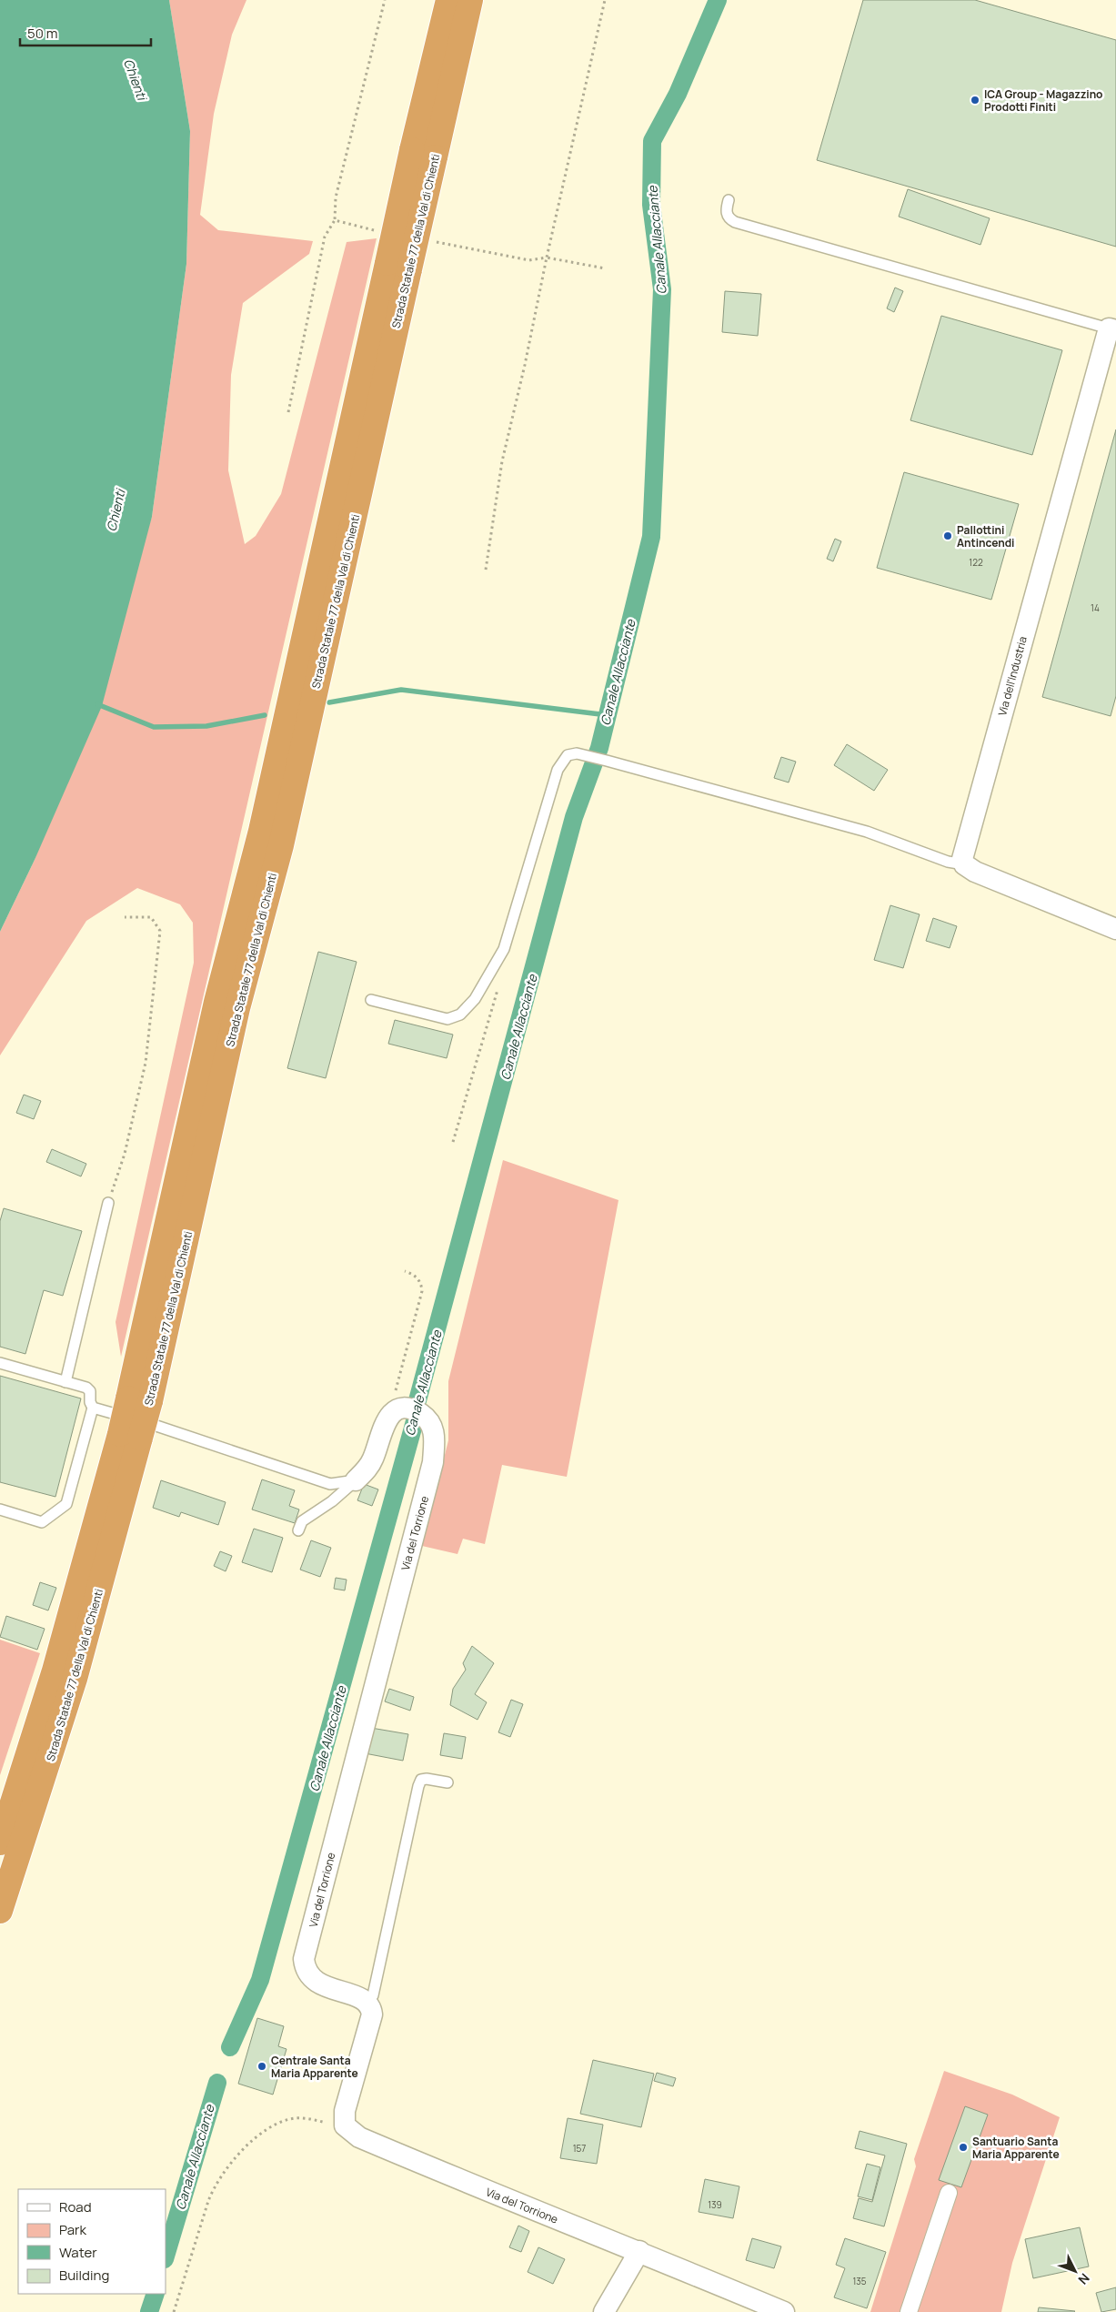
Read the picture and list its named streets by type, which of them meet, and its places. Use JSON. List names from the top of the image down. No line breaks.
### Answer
{"streets":{"highway":["Strada Statale 77 della Val di Chienti"],"street":["Via dell'Industria","Via del Torrione"]},"water":["Chienti","Canale Allacciante"],"places":["ICA Group - Magazzino Prodotti Finiti","Pallottini Antincendi","Centrale Santa Maria Apparente","Santuario Santa Maria Apparente"],"house_numbers":["122","14","157","139","135"],"legend":["Road","Park","Water","Building"],"scale_bar":"50 m","north":"bottom right"}
